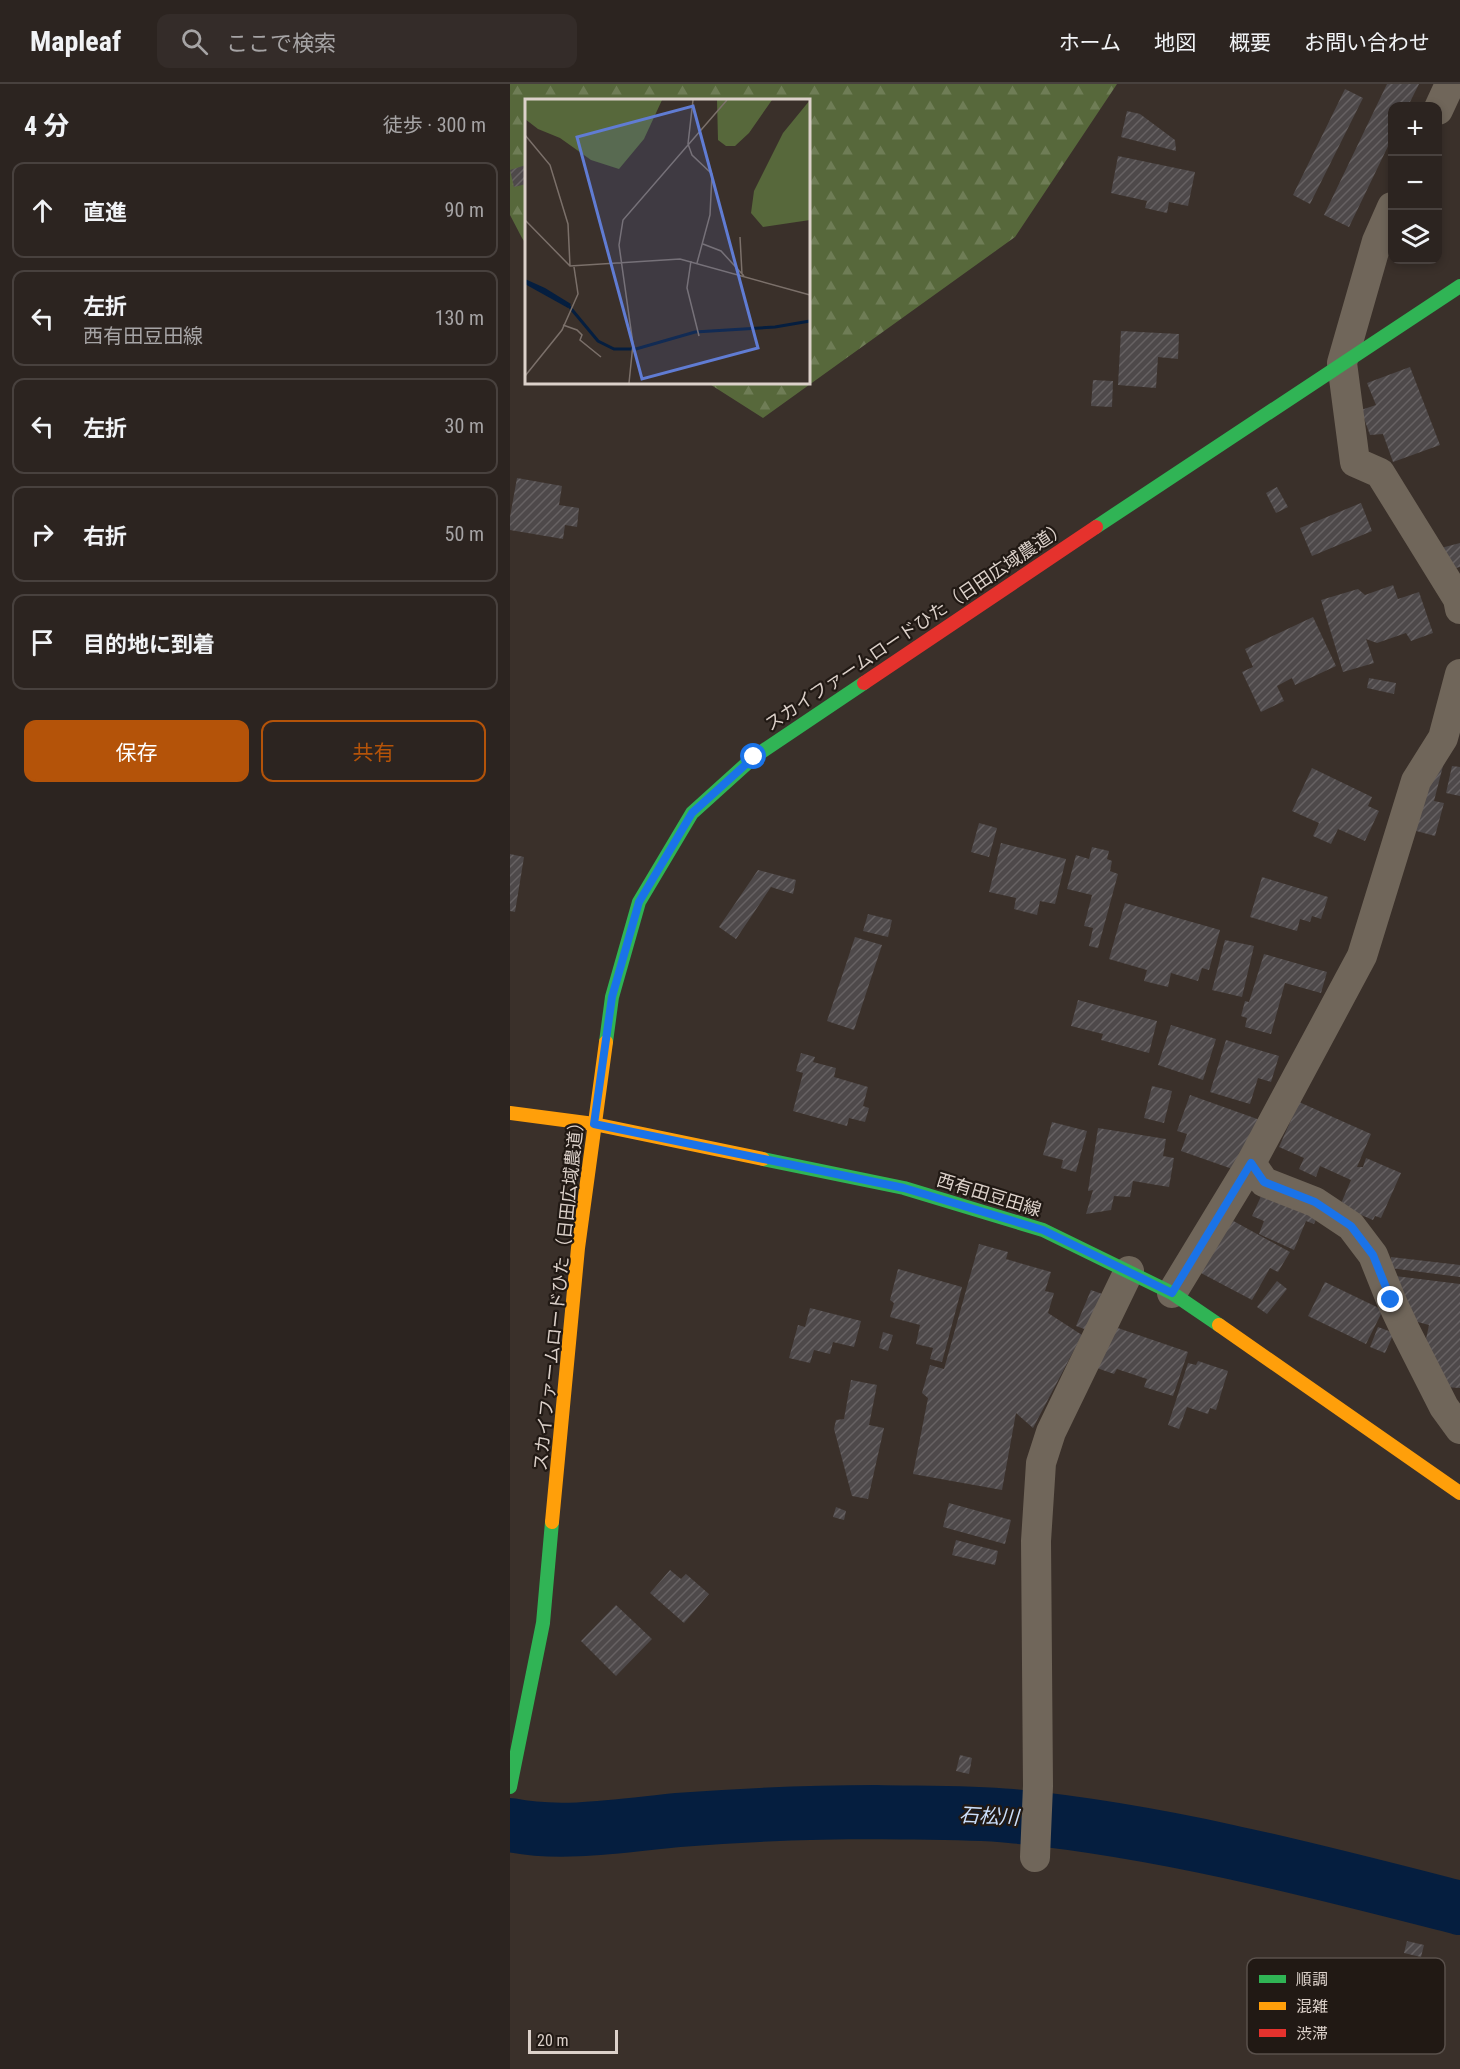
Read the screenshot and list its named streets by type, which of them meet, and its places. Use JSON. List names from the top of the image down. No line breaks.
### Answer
{"streets":{"street":["スカイファームロードひた（日田広域農道）","西有田豆田線"]},"crossings":[["スカイファームロードひた（日田広域農道）","西有田豆田線"]],"water":["石松川"],"legend":["順調","混雑","渋滞"],"scale_bar":"20 m","page":{"header":"Mapleaf","search":"ここで検索","nav":["ホーム","地図","概要","お問い合わせ"],"heading":["4 分","徒歩 · 300 m"],"map_buttons":["+","−"],"list":[["直進","90 m"],["左折","西有田豆田線","130 m"],["左折","30 m"],["右折","50 m"],"目的地に到着"],"buttons":["保存","共有"],"scale":"20 m"}}
